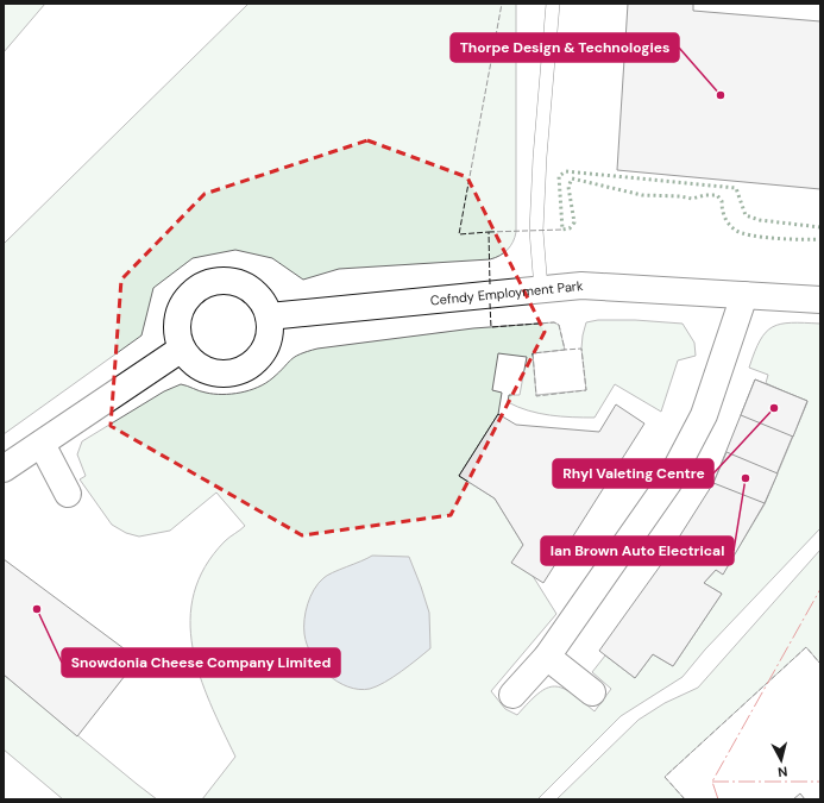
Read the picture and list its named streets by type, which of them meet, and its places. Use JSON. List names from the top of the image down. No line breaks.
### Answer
{"streets":{"street":["Cefndy Employment Park"]},"places":["Thorpe Design & Technologies","Rhyl Valeting Centre","Ian Brown Auto Electrical","Snowdonia Cheese Company Limited"],"north":"bottom"}
